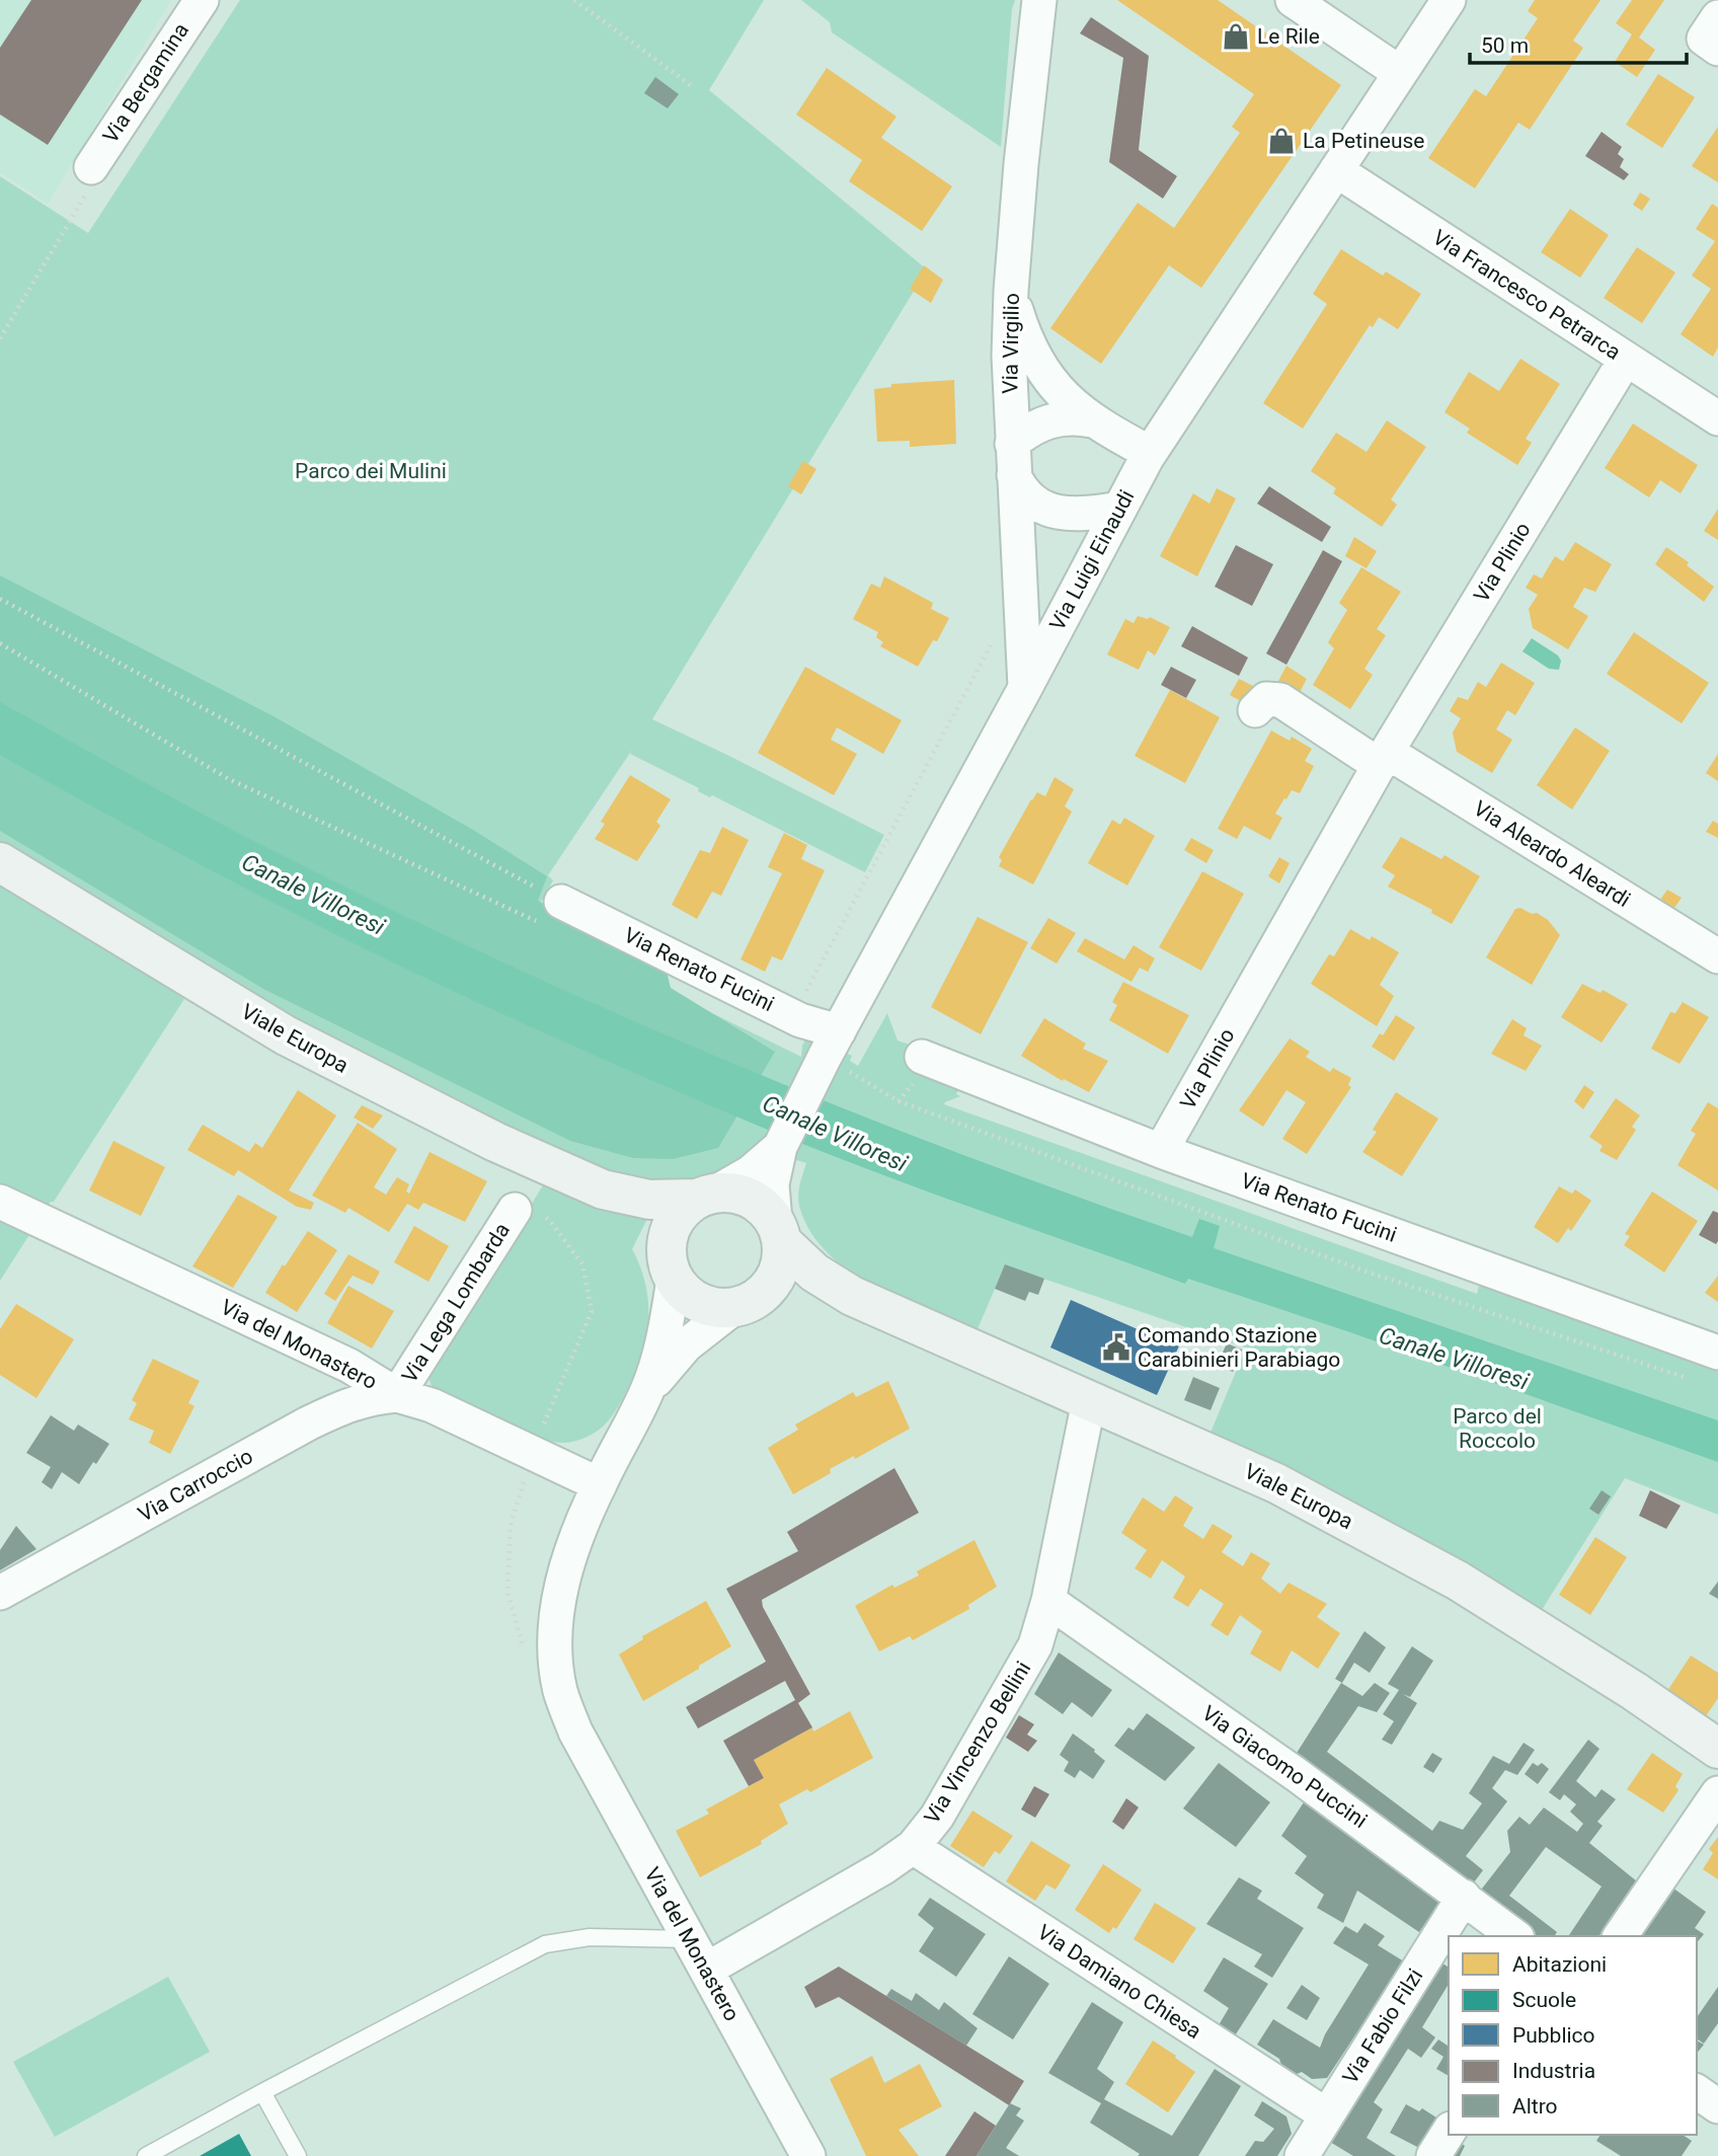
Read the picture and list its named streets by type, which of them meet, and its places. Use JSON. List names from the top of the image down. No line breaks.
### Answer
{"streets":{"street":["Via Bergamina","Via Francesco Petrarca","Via Virgilio","Via Luigi Einaudi","Via Plinio","Via Aleardo Aleardi","Via Renato Fucini","Viale Europa","Via Lega Lombarda","Via del Monastero","Via Carroccio","Via Vincenzo Bellini","Via Giacomo Puccini","Via Damiano Chiesa","Via Fabio Filzi"]},"crossings":[["Via Francesco Petrarca","Via Luigi Einaudi"],["Via Francesco Petrarca","Via Plinio"],["Via Virgilio","Via Luigi Einaudi"],["Via Luigi Einaudi","Via Renato Fucini"],["Via Luigi Einaudi","Viale Europa"],["Via Plinio","Via Aleardo Aleardi"],["Via Plinio","Via Renato Fucini"],["Viale Europa","Via Vincenzo Bellini"],["Via Lega Lombarda","Via del Monastero"],["Via Lega Lombarda","Via Carroccio"],["Via del Monastero","Via Carroccio"],["Via del Monastero","Via Vincenzo Bellini"],["Via Vincenzo Bellini","Via Giacomo Puccini"],["Via Vincenzo Bellini","Via Damiano Chiesa"],["Via Giacomo Puccini","Via Fabio Filzi"],["Via Damiano Chiesa","Via Fabio Filzi"]],"water":["Canale Villoresi"],"parks":["Parco dei Mulini","Parco del Roccolo"],"places":{"shop":["Le Rile","La Petineuse"],"public building":["Comando Stazione Carabinieri Parabiago"]},"legend":["Abitazioni","Scuole","Pubblico","Industria","Altro"],"scale_bar":"50 m"}
